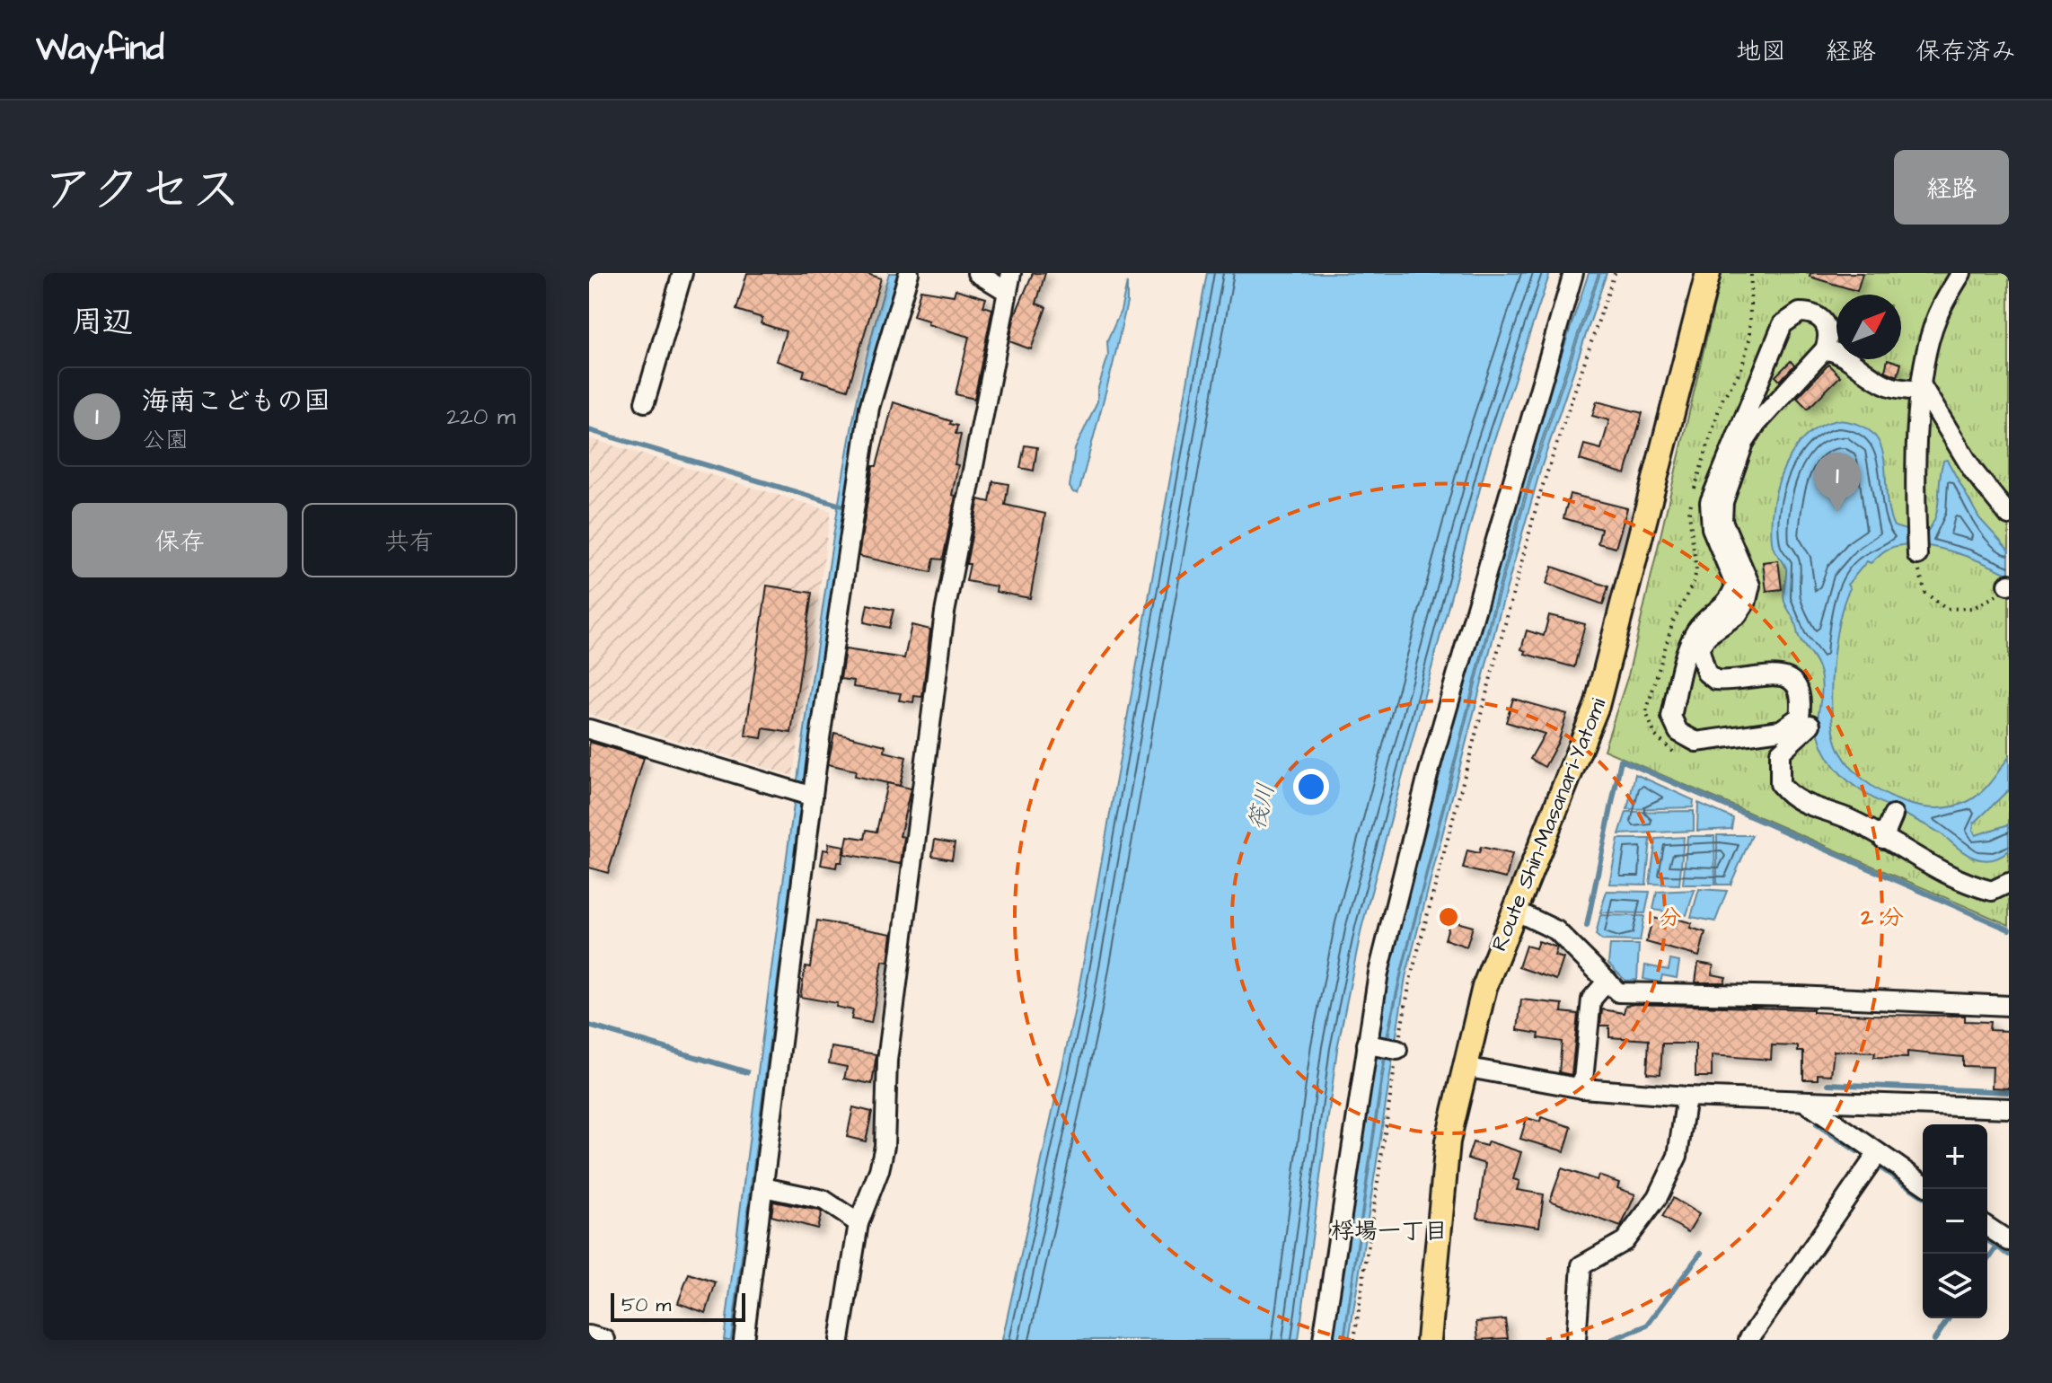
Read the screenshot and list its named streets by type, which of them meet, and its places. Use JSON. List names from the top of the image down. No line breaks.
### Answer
{"streets":{"main road":["Route Shin-Masanari-Yatomi"]},"districts":["桴場一丁目"],"water":["筏川"],"scale_bar":"50 m","north":"top right","page":{"header":"Wayfind","nav":["地図","経路","保存済み"],"title":"アクセス","buttons":["経路",["保存","共有"]],"heading":"周辺","list":[{"mark":"1","name":"海南こどもの国","note":"公園","value":"220 m"}],"pins":"1","map_buttons":["+","−"],"scale":"50 m"},"rings":["1 分","2 分"]}
